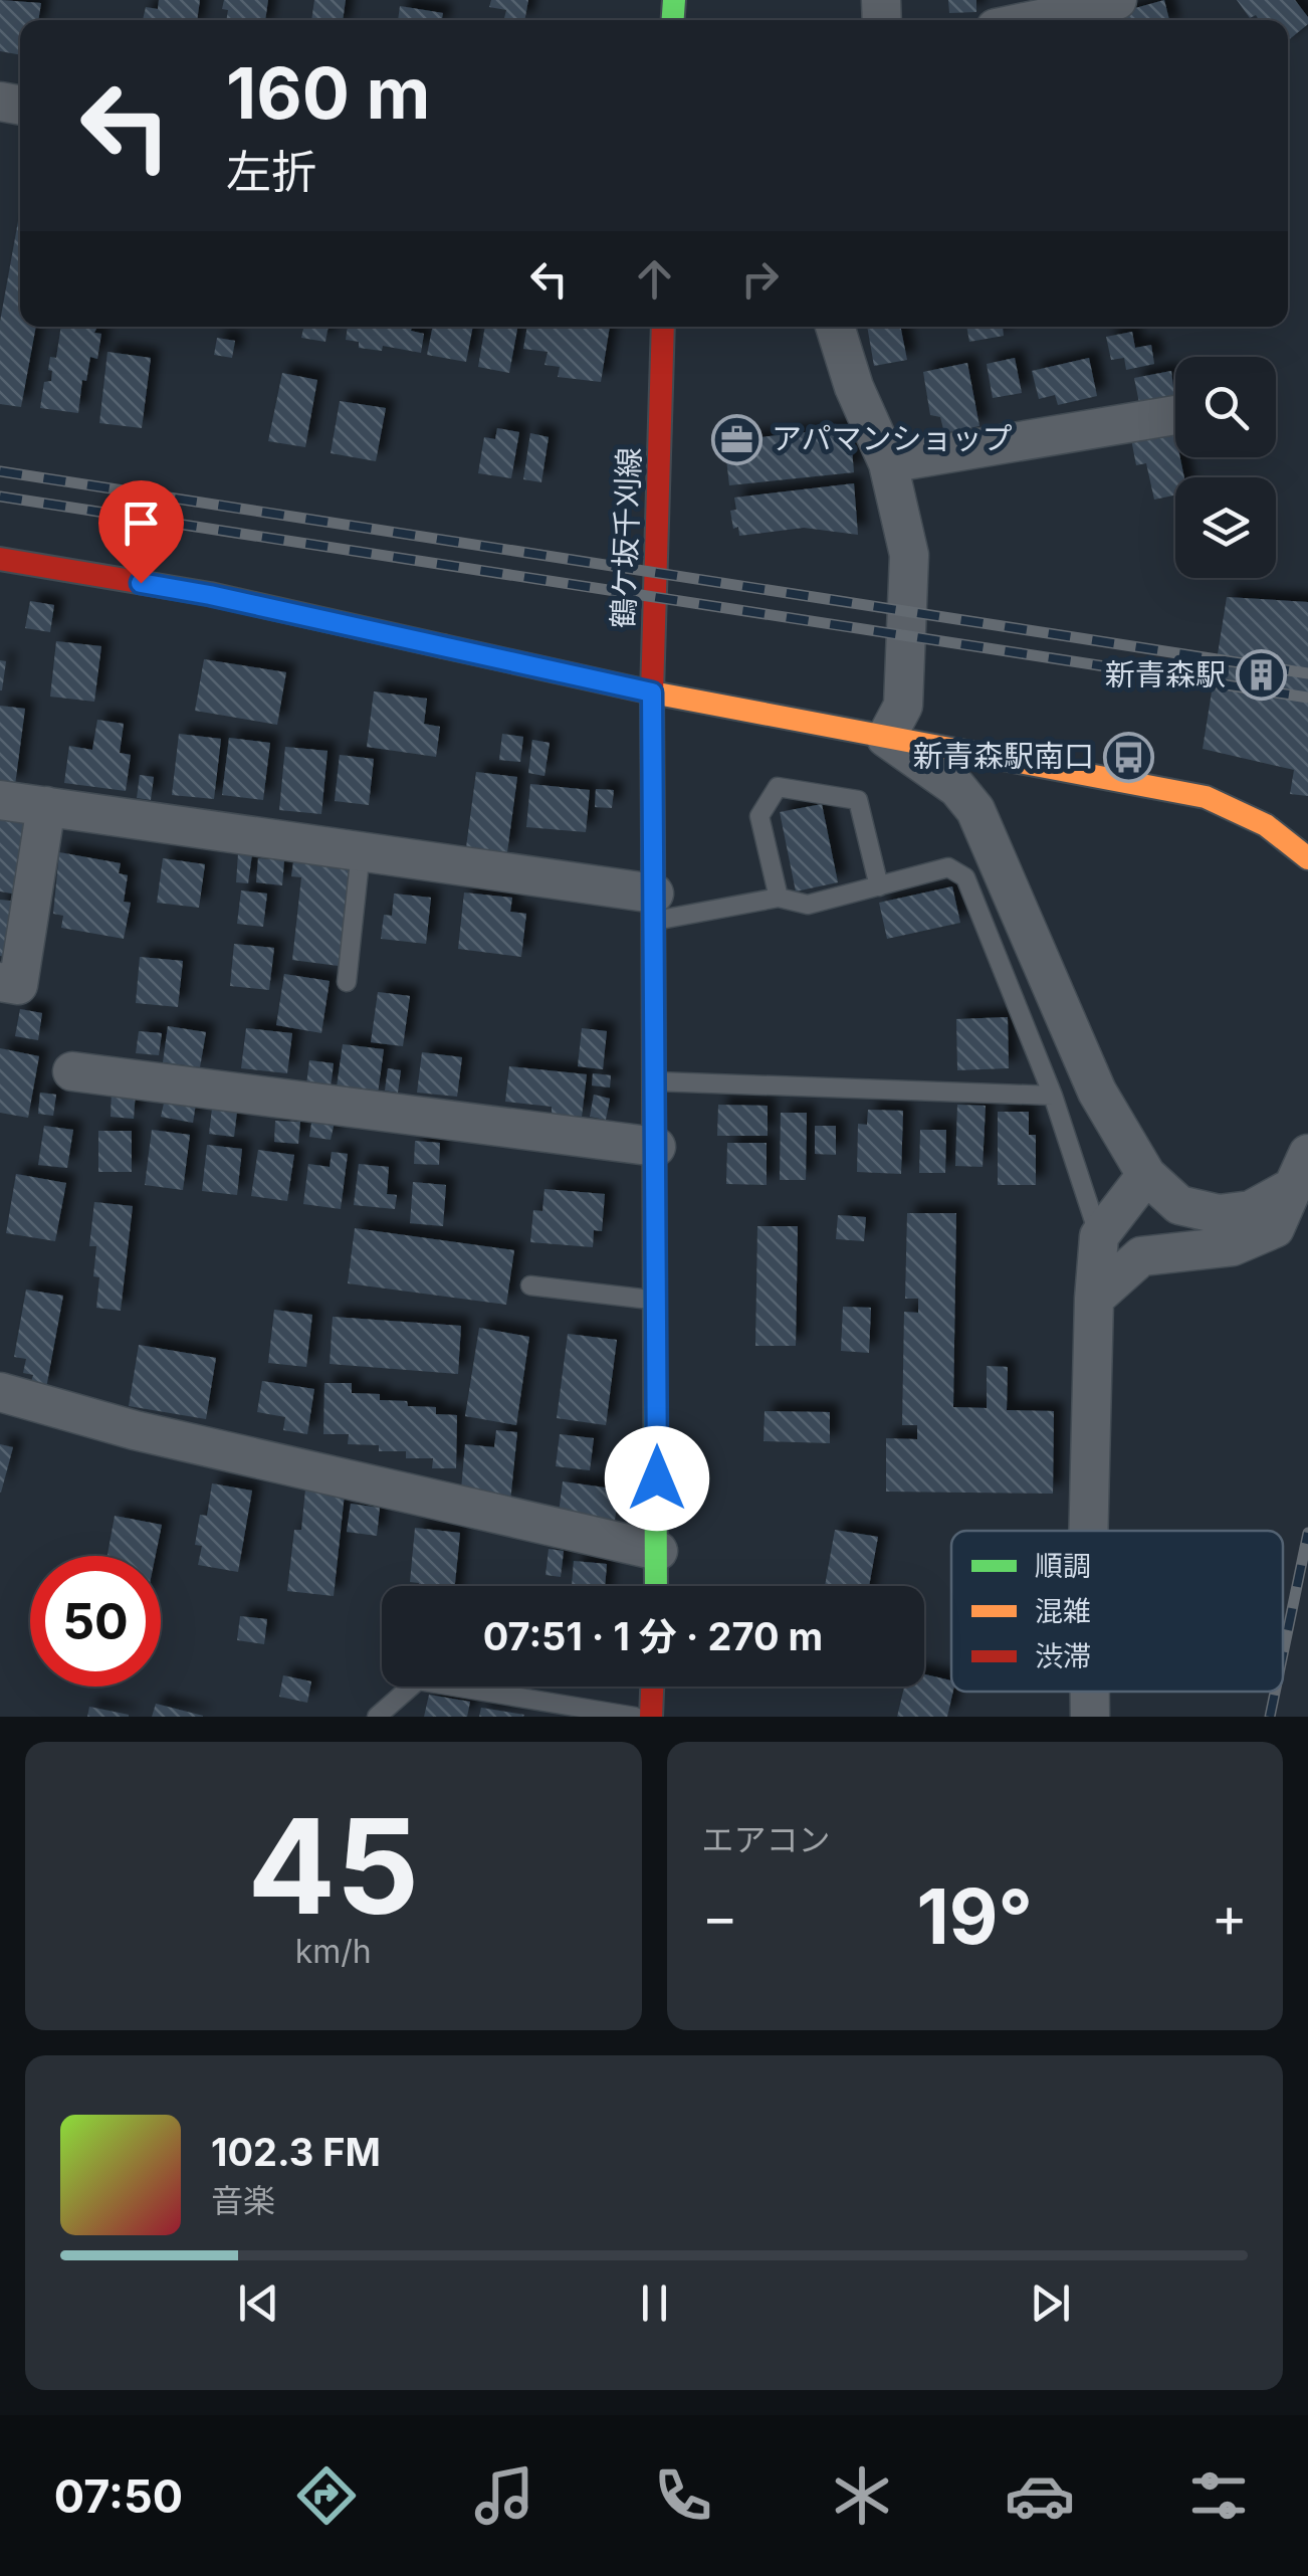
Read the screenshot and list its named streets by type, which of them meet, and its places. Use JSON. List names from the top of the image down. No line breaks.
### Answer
{"streets":{"main road":["鶴ケ坂千刈線"]},"places":{"office":["アパマンショップ"],"building":["新青森駅"],"bus stop":["新青森駅南口"]},"legend":["順調","混雑","渋滞"],"page":{"turn":["160 m","左折"],"limit":"50","trip":"07:51 · 1 分 · 270 m","tile":[["45","km/h"],"エアコン"],"heat":["−","19°","+"],"song":["102.3 FM","音楽"],"tabs":"07:50"}}
